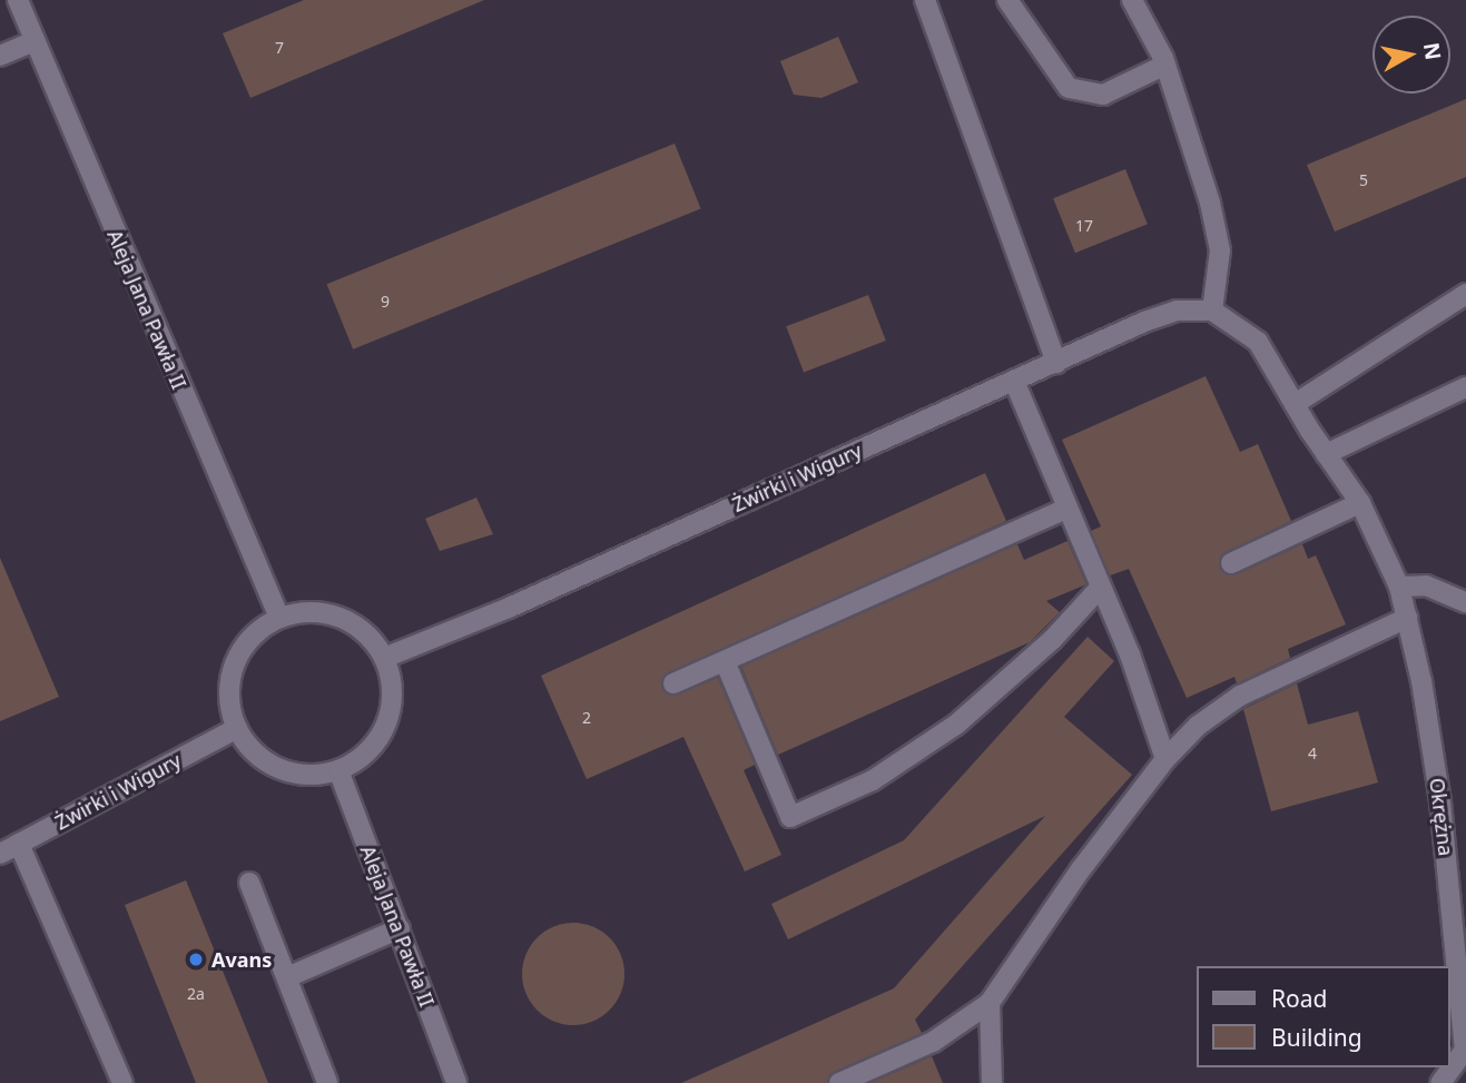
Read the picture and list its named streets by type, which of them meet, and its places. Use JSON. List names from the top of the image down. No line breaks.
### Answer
{"streets":{"street":["Aleja Jana Pawła II","Żwirki i Wigury","Okrężna"]},"crossings":[["Aleja Jana Pawła II","Żwirki i Wigury"]],"places":["Avans"],"house_numbers":["7","5","17","9","2","4","2a"],"legend":["Road","Building"],"north":"right"}
